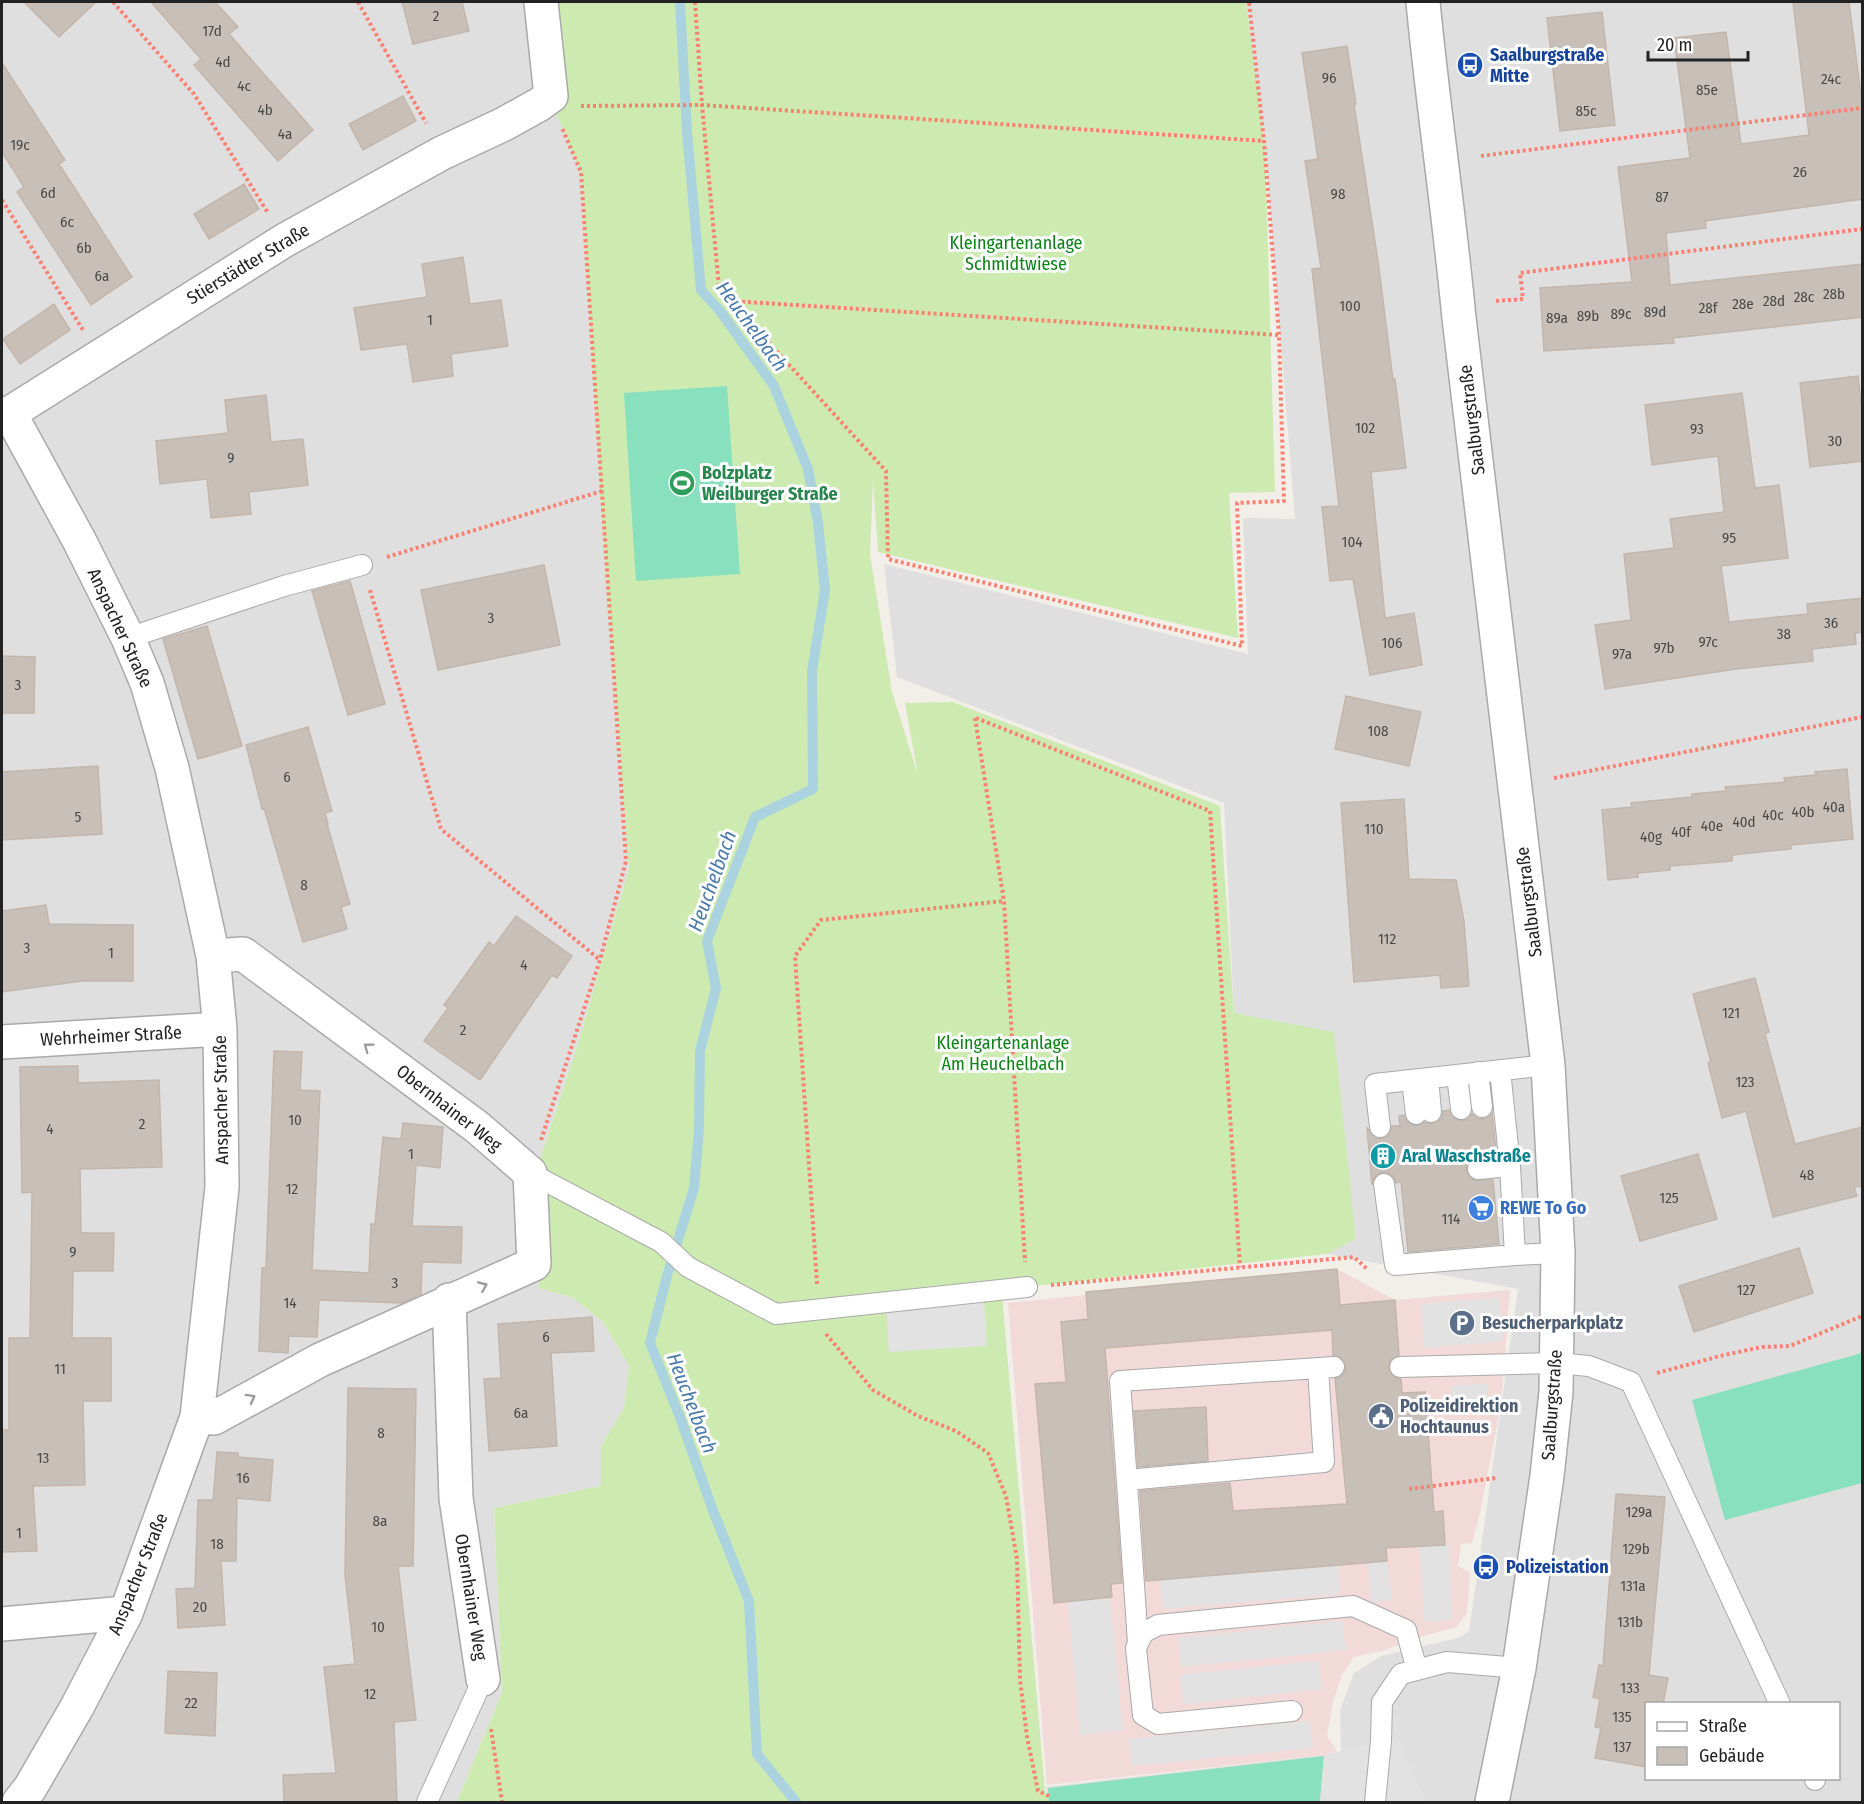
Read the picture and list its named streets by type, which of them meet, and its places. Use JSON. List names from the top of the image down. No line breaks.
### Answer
{"streets":{"street":["Stierstädter Straße","Saalburgstraße","Anspacher Straße","Wehrheimer Straße","Obernhainer Weg"]},"crossings":[["Stierstädter Straße","Anspacher Straße"],["Anspacher Straße","Wehrheimer Straße"],["Anspacher Straße","Obernhainer Weg"]],"one_way":["Obernhainer Weg"],"water":["Heuchelbach"],"parks":["Kleingartenanlage Schmidtwiese","Kleingartenanlage Am Heuchelbach"],"places":{"bus stop":["Saalburgstraße Mitte","Polizeistation"],"sports":["Bolzplatz Weilburger Straße"],"building":["Aral Waschstraße"],"supermarket":["REWE To Go"],"parking":["Besucherparkplatz"],"public building":["Polizeidirektion Hochtaunus"]},"house_numbers":["2","17d","4d","96","24c","4c","85e","4b","85c","4a","19c","26","6d","98","87","6c","6b","6a","28b","28c","28d","28e","100","28f","89d","89c","89b","89a","1","102","93","30","9","95","104","3","36","38","97c","106","97b","97a","3","108","6","40a","40b","40c","5","40d","40e","110","40f","40g","8","112","3","1","4","121","2","123","10","2","4","1","48","12","125","114","9","3","127","14","6","11","6a","8","13","16","129a","8a","1","18","129b","131a","20","131b","10","133","12","22","135","137"],"legend":["Straße","Gebäude"],"scale_bar":"20 m"}
